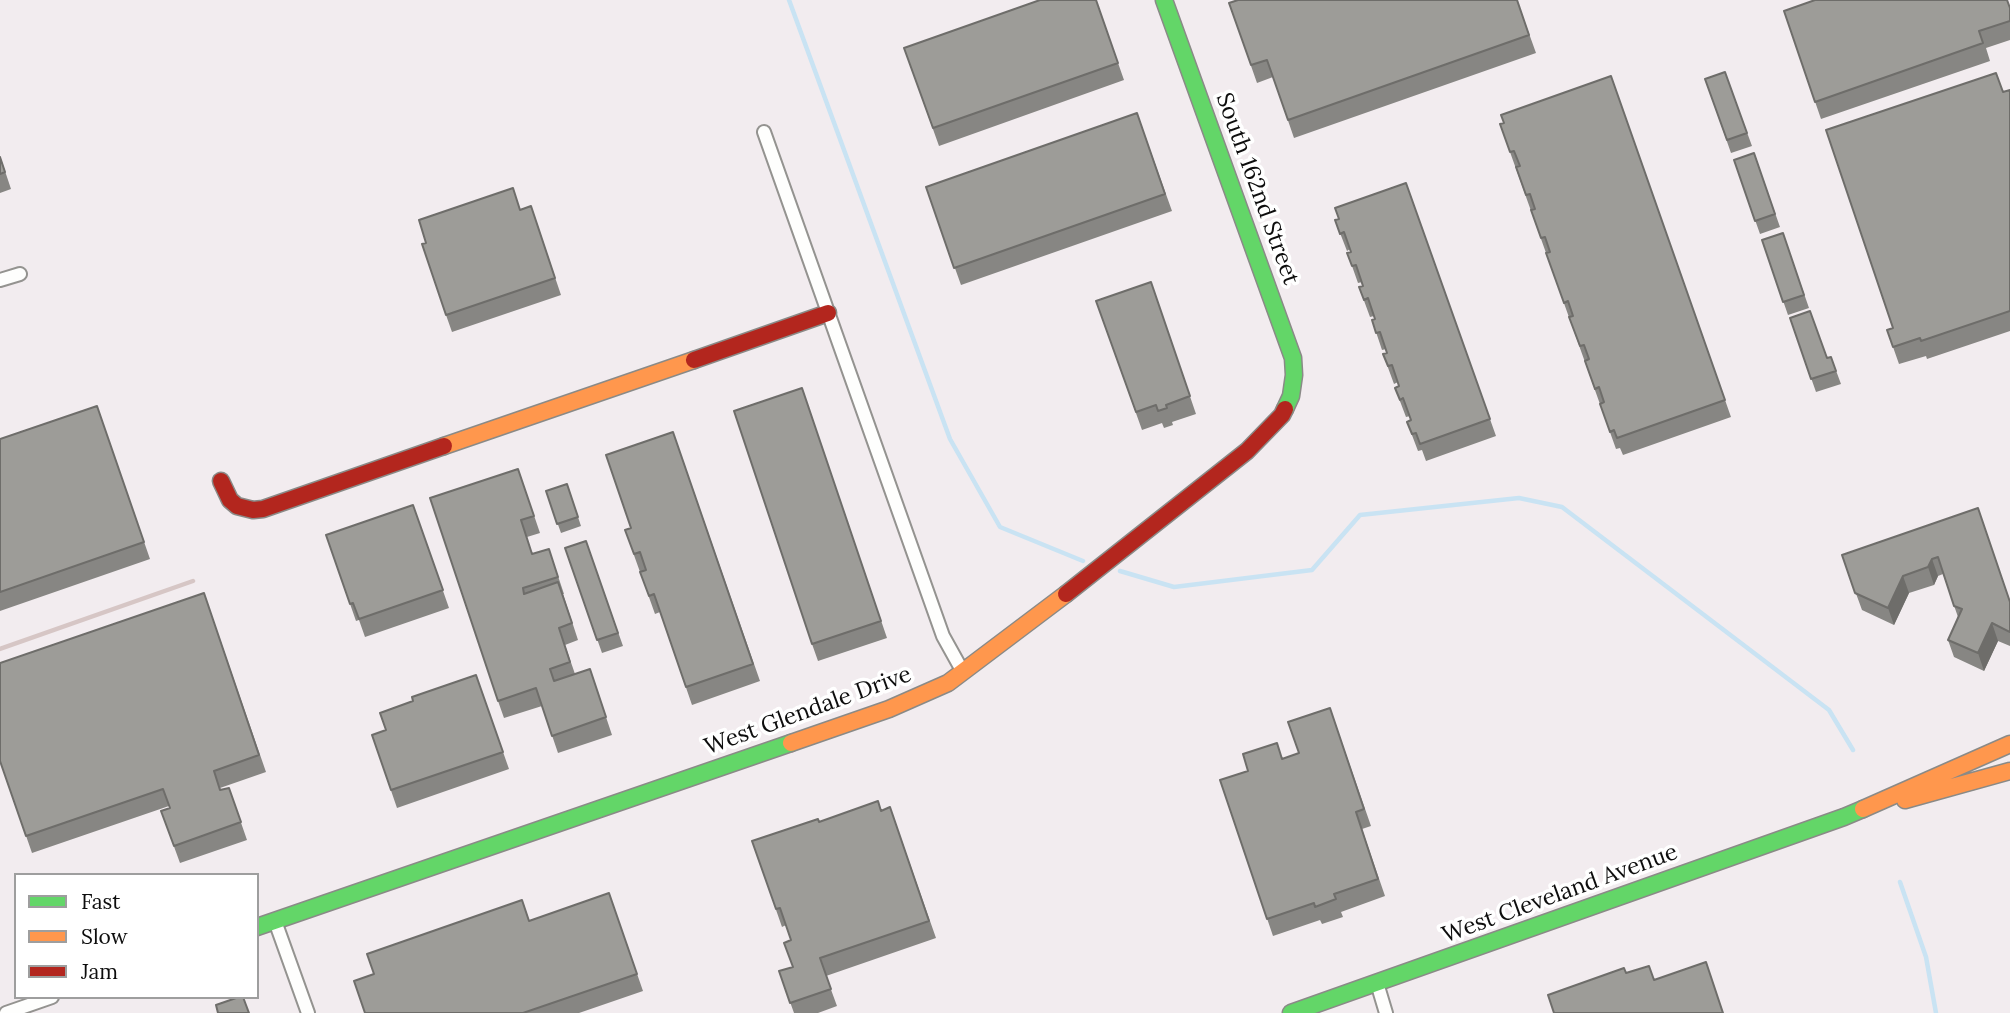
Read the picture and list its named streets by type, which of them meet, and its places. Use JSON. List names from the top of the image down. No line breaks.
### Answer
{"streets":{"street":["South 162nd Street","West Glendale Drive","West Cleveland Avenue"]},"crossings":[["South 162nd Street","West Glendale Drive"]],"legend":["Fast","Slow","Jam"]}
